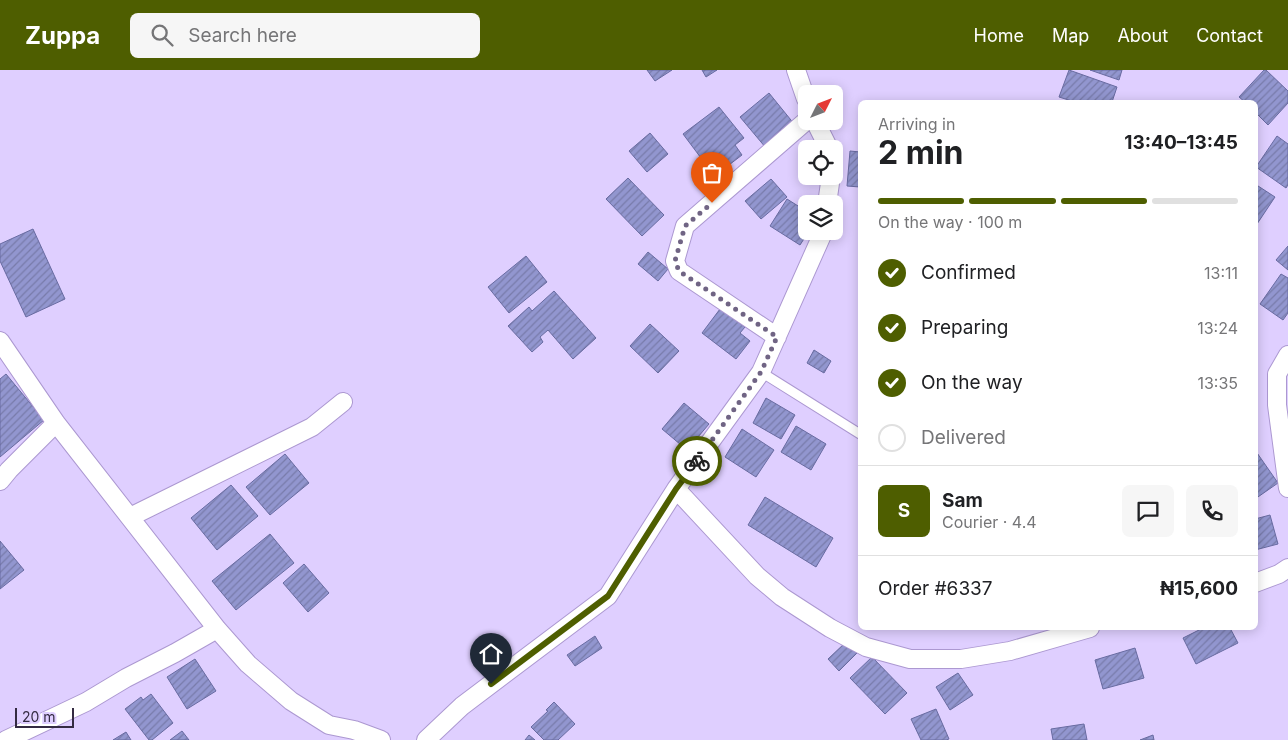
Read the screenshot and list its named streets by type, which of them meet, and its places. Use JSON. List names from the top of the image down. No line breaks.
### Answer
{"scale_bar":"20 m","north":"top right","page":{"header":"Zuppa","search":"Search here","nav":["Home","Map","About","Contact"],"heading":["2 min","Arriving in","13:40–13:45"],"panel":["Sam","Courier · 4.4","Order #6337","₦15,600"],"bar":"On the way · 100 m","list":[["Confirmed","13:11"],["Preparing","13:24"],["On the way","13:35"],"Delivered"],"round":"S","scale":"20 m"}}
